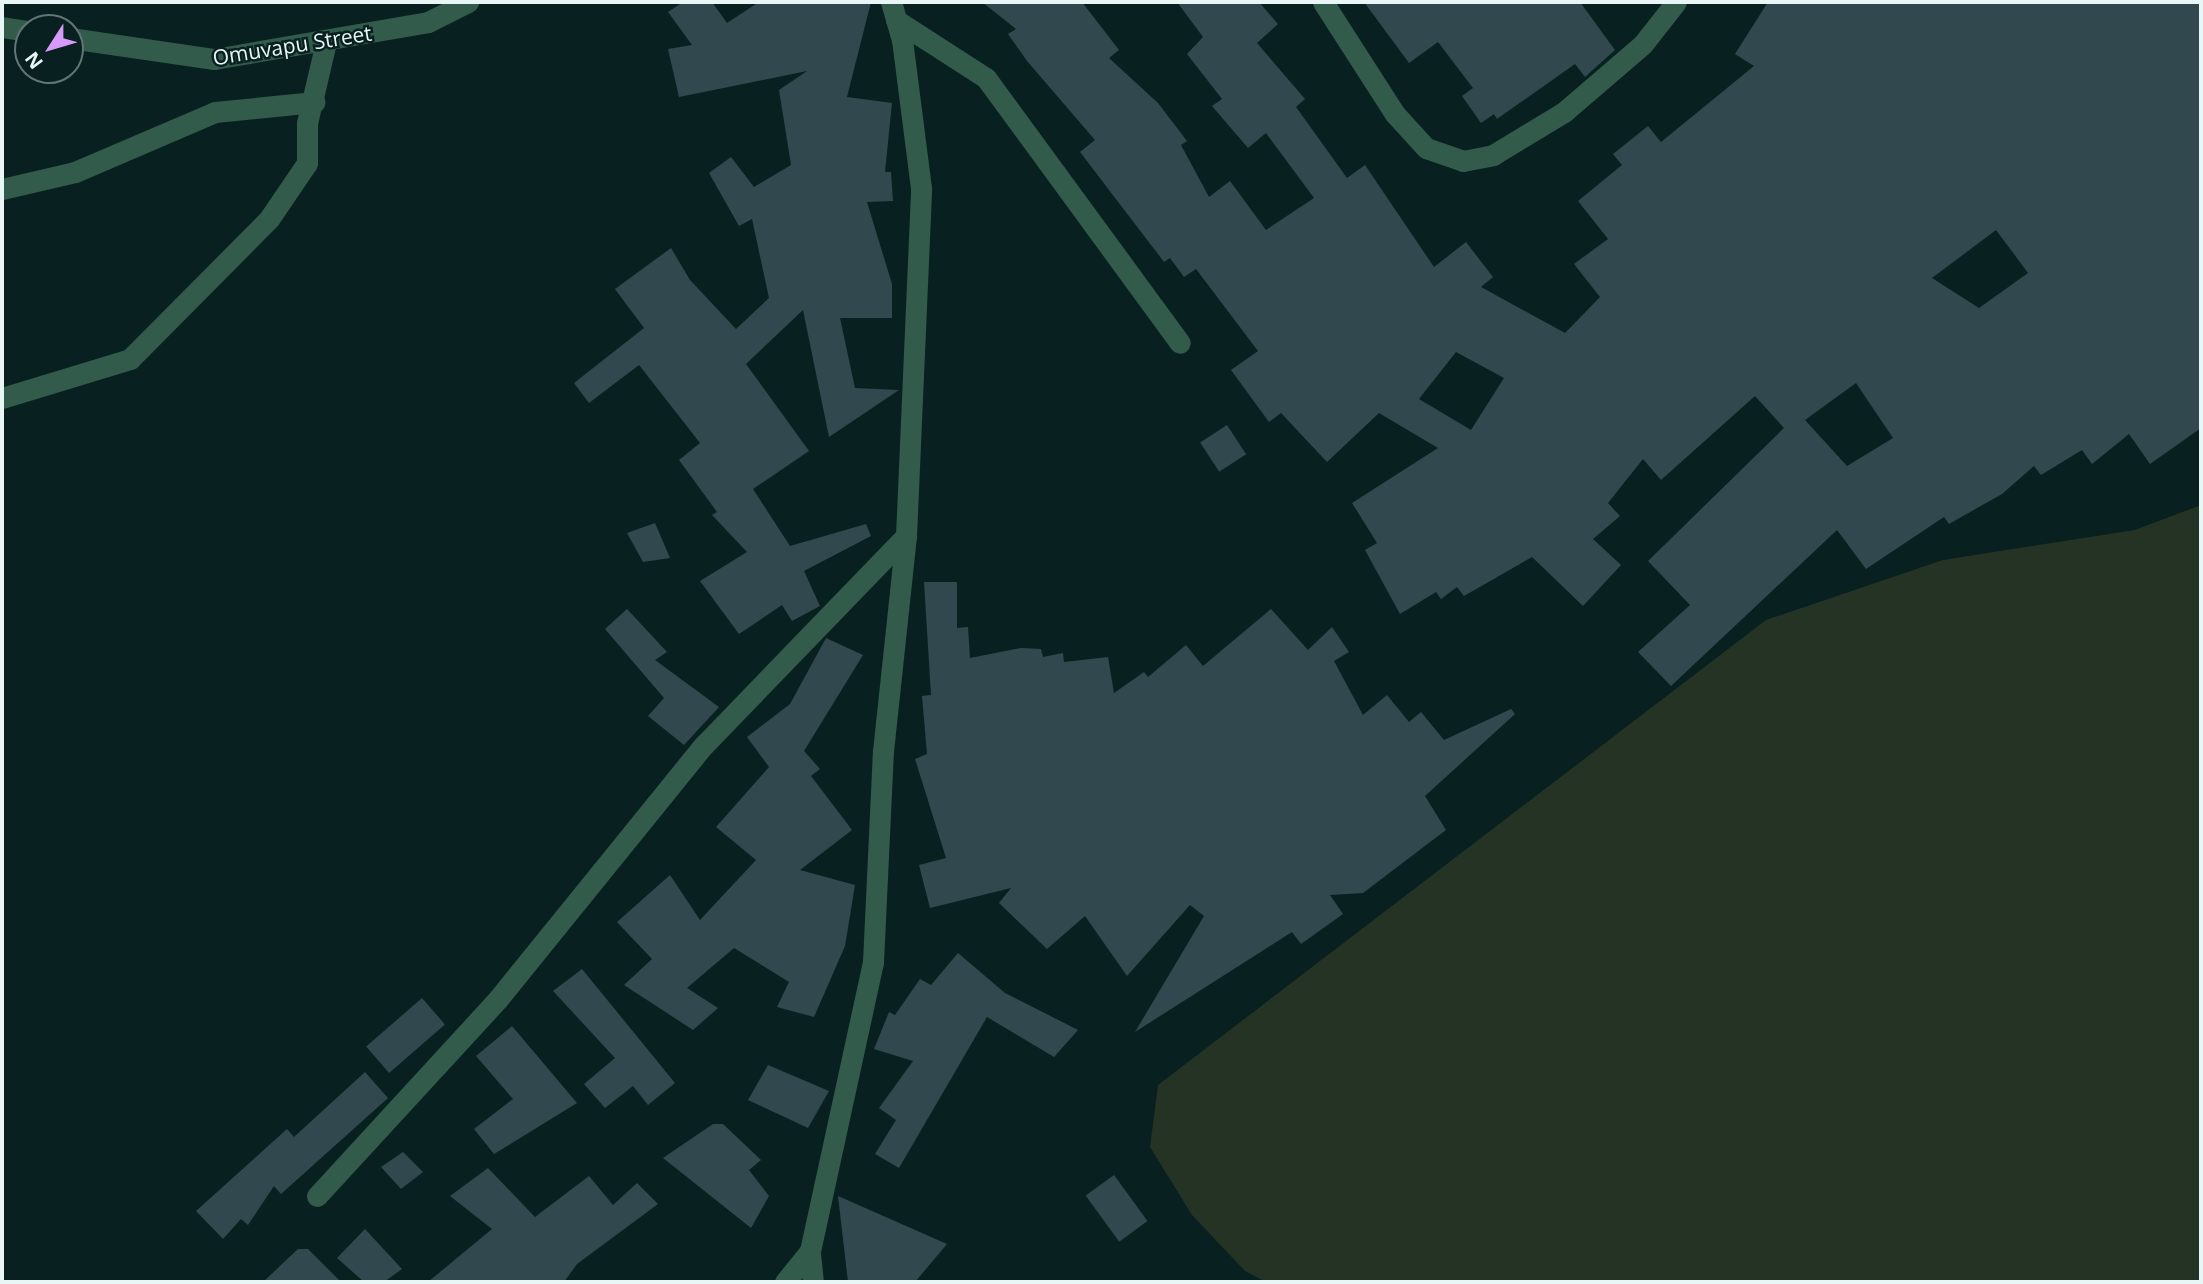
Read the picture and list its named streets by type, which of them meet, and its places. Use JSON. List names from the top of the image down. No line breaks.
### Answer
{"streets":{"street":["Omuvapu Street"]},"north":"bottom left"}
